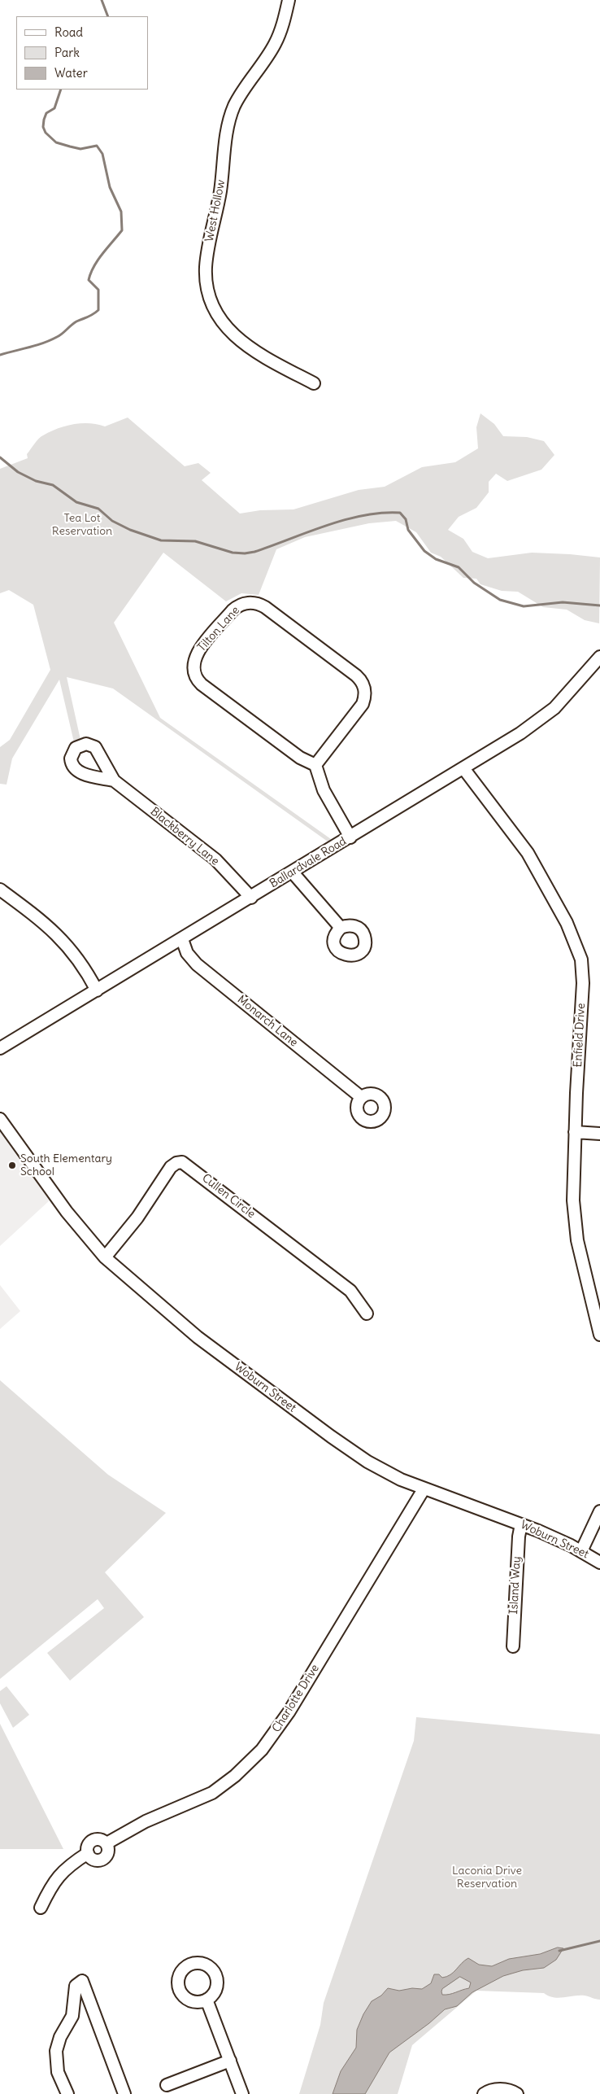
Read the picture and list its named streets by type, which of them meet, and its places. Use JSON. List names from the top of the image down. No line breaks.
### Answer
{"streets":{"street":["West Hollow","Tilton Lane","Blackberry Lane","Ballardvale Road","Monarch Lane","Enfield Drive","Cullen Circle","Woburn Street","Island Way","Charlotte Drive"]},"crossings":[["Blackberry Lane","Ballardvale Road"],["Ballardvale Road","Monarch Lane"],["Ballardvale Road","Enfield Drive"],["Cullen Circle","Woburn Street"],["Woburn Street","Island Way"],["Woburn Street","Charlotte Drive"]],"parks":["Tea Lot Reservation","Laconia Drive Reservation"],"places":["South Elementary School"],"legend":["Road","Park","Water"]}
